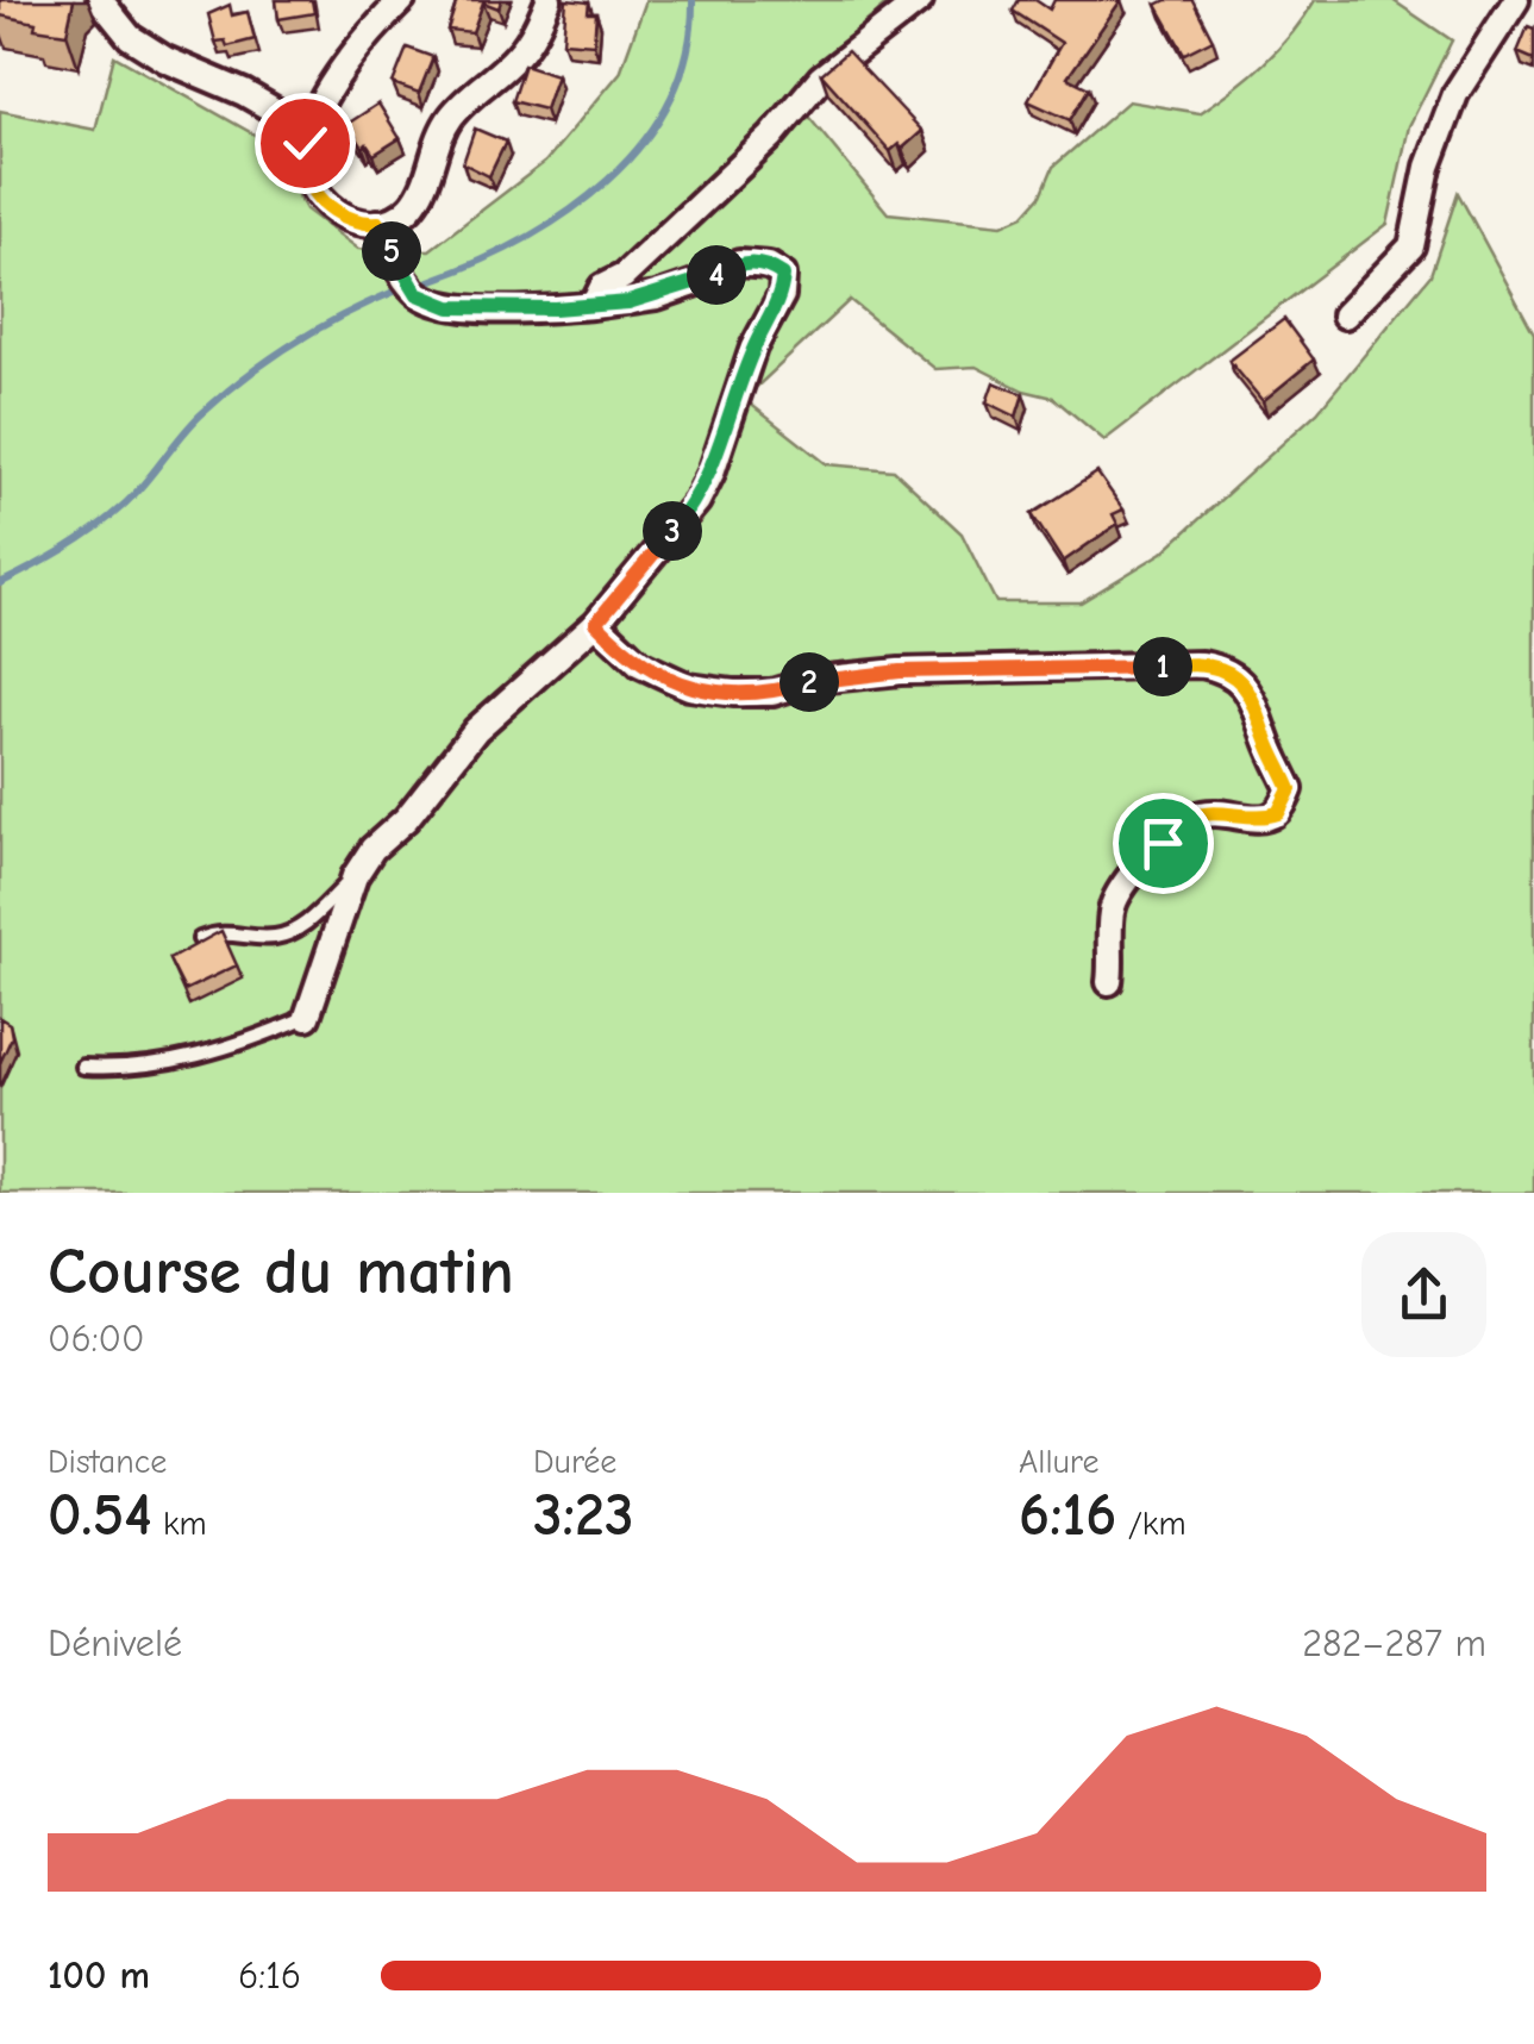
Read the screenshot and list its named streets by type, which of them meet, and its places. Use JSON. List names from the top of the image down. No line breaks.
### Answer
{"page":{"pins":["5","4","3","1","2"],"heading":["Course du matin","06:00"],"stats":[["Distance","0.54 km"],["Durée","3:23"],["Allure","6:16 /km"]],"chart":["Dénivelé","282–287 m"],"list":[{"name":"100 m","note":"6:16"}]}}
